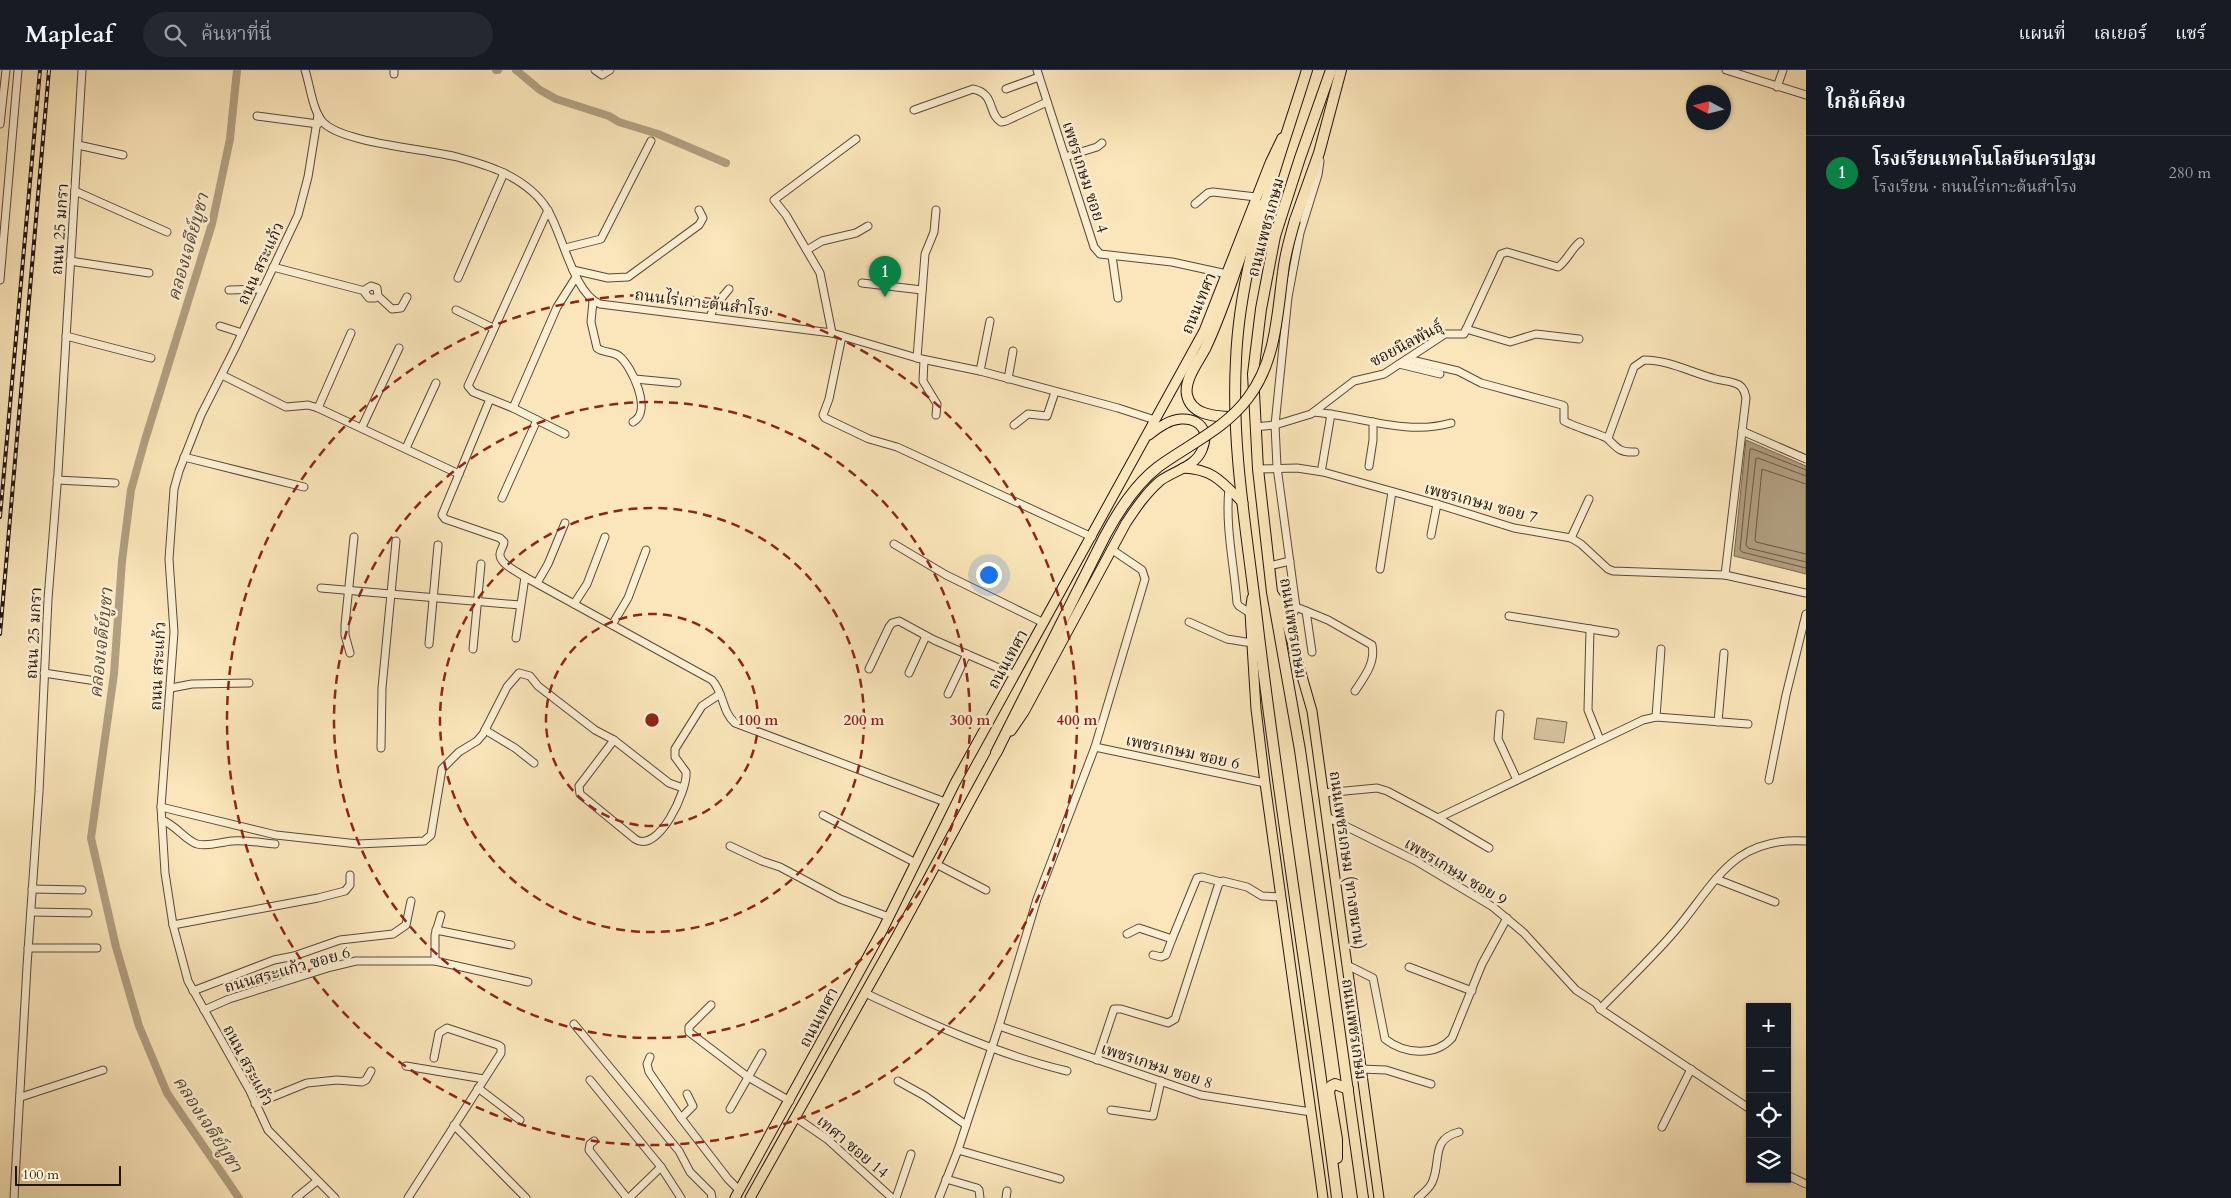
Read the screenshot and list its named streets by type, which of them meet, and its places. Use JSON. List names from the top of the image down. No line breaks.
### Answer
{"streets":{"highway":["ถนนเพชรเกษม"],"main road":["ถนนเทศา","ถนนเพชรเกษม (ทางขนาน)"],"street":["เพชรเกษม ซอย 4","ถนน 25 มกรา","ถนน สระแก้ว","ถนนไร่เกาะต้นสำโรง","ซอยนิลพันธุ์","เพชรเกษม ซอย 7","เพชรเกษม ซอย 6","เพชรเกษม ซอย 9","ถนนสระแก้ว ซอย 6","เพชรเกษม ซอย 8","เทศา ซอย 14"]},"crossings":[["เพชรเกษม ซอย 4","ถนนเทศา"],["ถนนเพชรเกษม","ถนนเทศา"],["ถนนเพชรเกษม","ซอยนิลพันธุ์"],["ถนนเพชรเกษม","เพชรเกษม ซอย 7"],["ถนนเพชรเกษม","ถนนเพชรเกษม (ทางขนาน)"],["ถนน สระแก้ว","ถนนสระแก้ว ซอย 6"],["ถนนไร่เกาะต้นสำโรง","ถนนเทศา"],["ถนนเทศา","เทศา ซอย 14"],["ถนนเพชรเกษม (ทางขนาน)","เพชรเกษม ซอย 9"]],"water":["คลองเจดีย์บูชา"],"scale_bar":"100 m","north":"left","page":{"header":"Mapleaf","search":"ค้นหาที่นี่","nav":["แผนที่","เลเยอร์","แชร์"],"heading":"ใกล้เคียง","list":[{"mark":"1","name":"โรงเรียนเทคโนโลยีนครปฐม","note":"โรงเรียน · ถนนไร่เกาะต้นสำโรง","value":"280 m"}],"pins":"1","map_buttons":["+","−"],"scale":"100 m"},"rings":["100 m","200 m","300 m","400 m"]}
